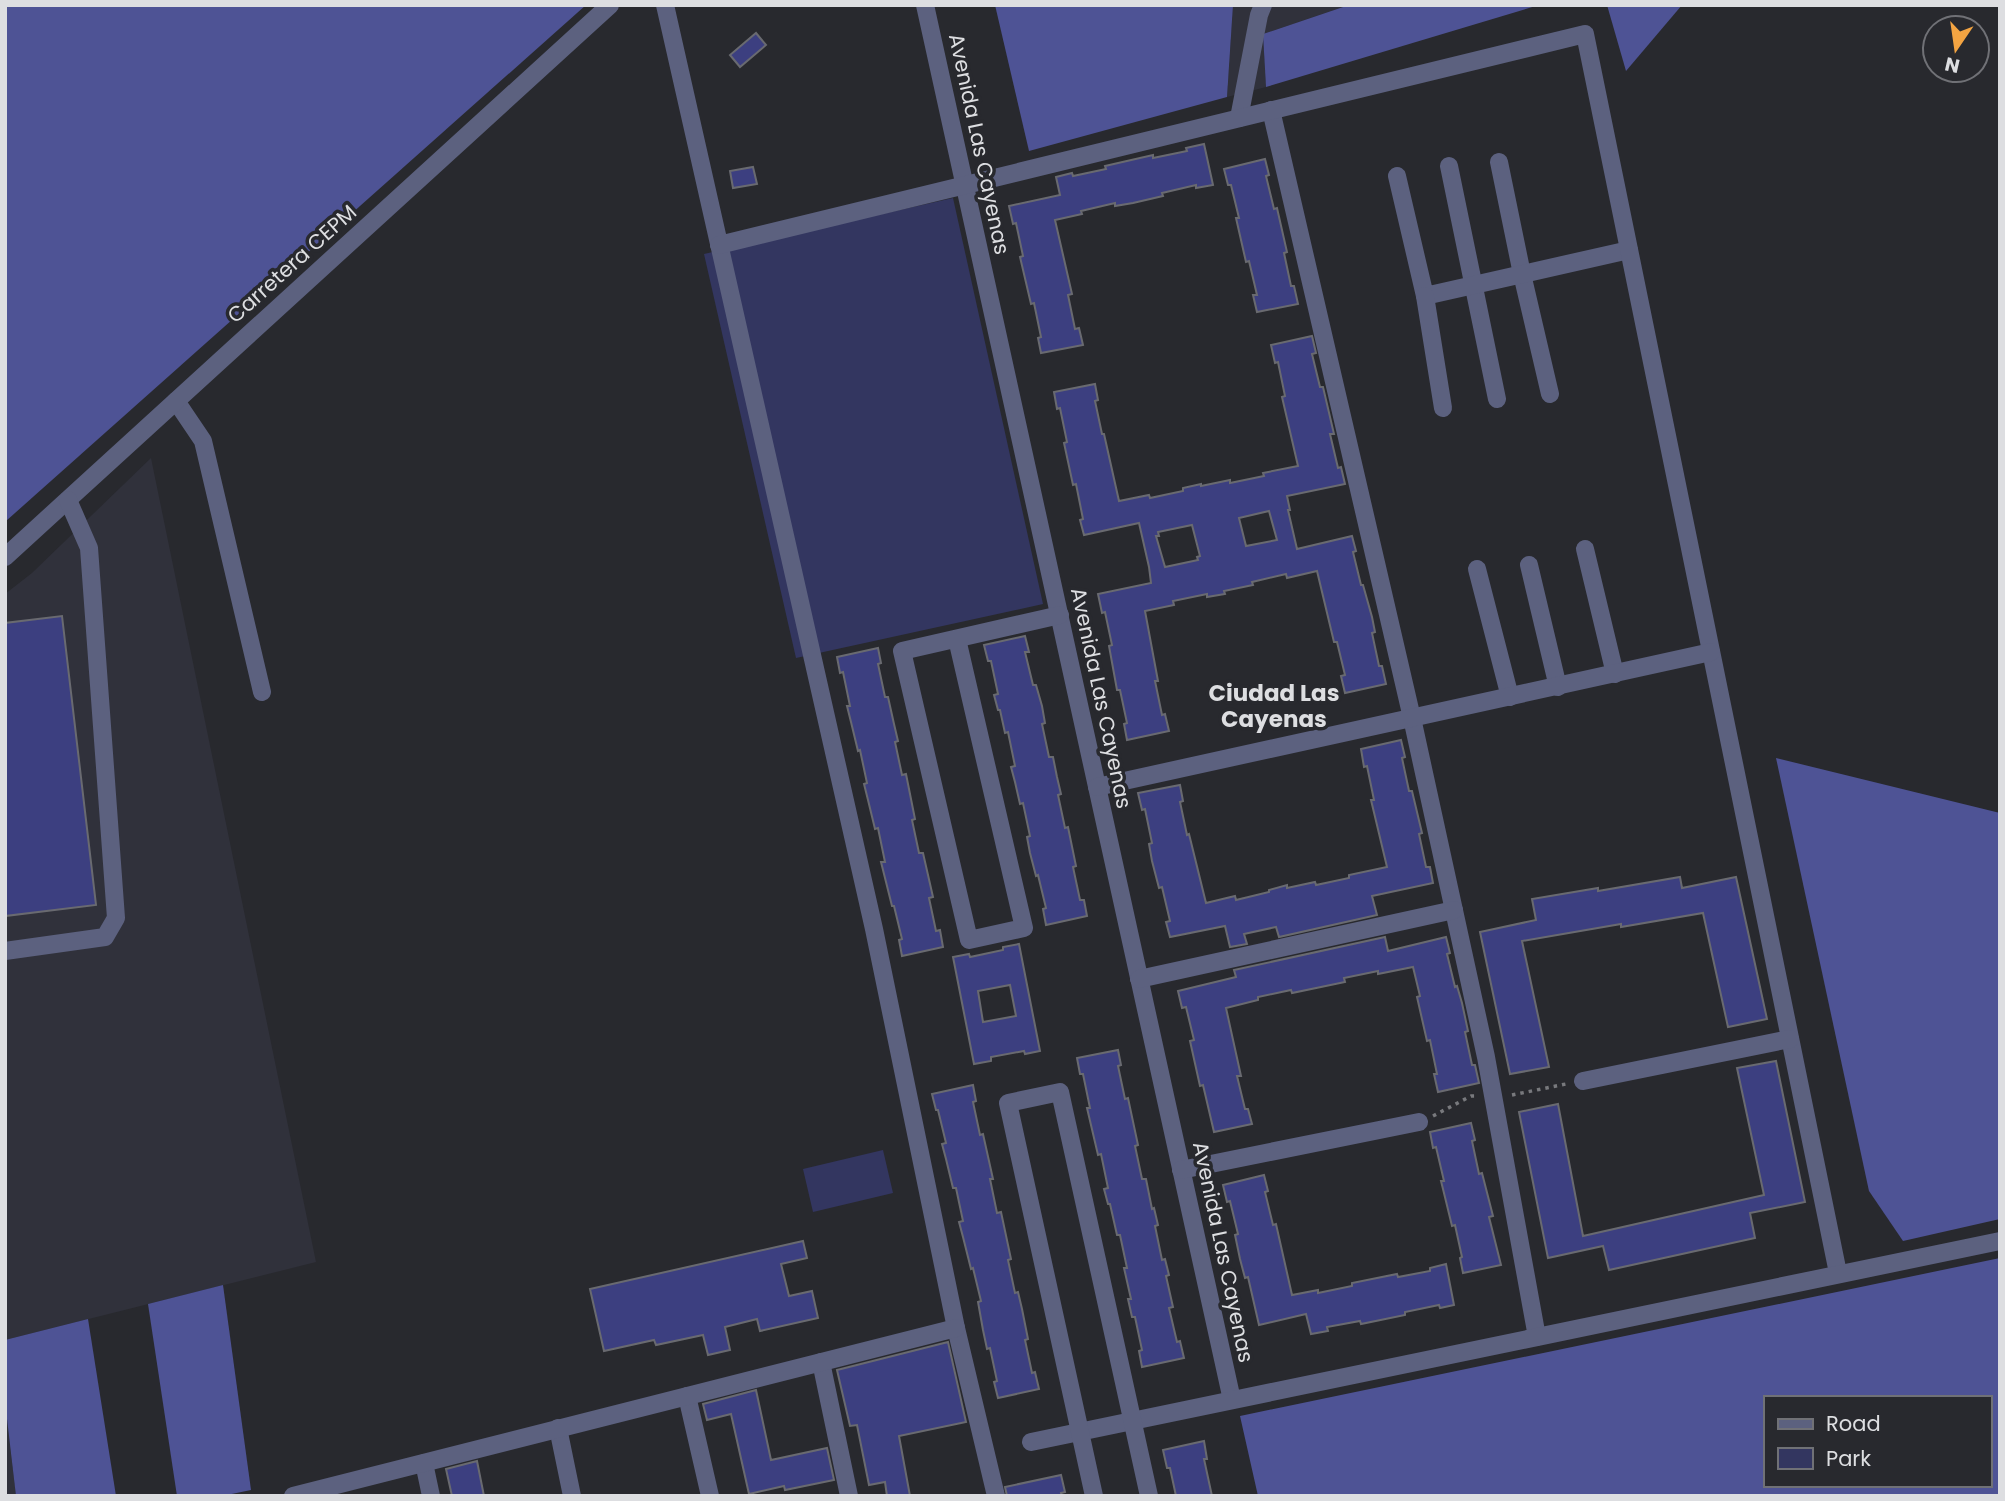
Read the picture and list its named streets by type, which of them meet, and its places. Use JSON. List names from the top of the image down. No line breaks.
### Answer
{"streets":{"street":["Avenida Las Cayenas","Carretera CEPM"]},"districts":["Ciudad Las Cayenas"],"legend":["Road","Park"],"north":"bottom"}
